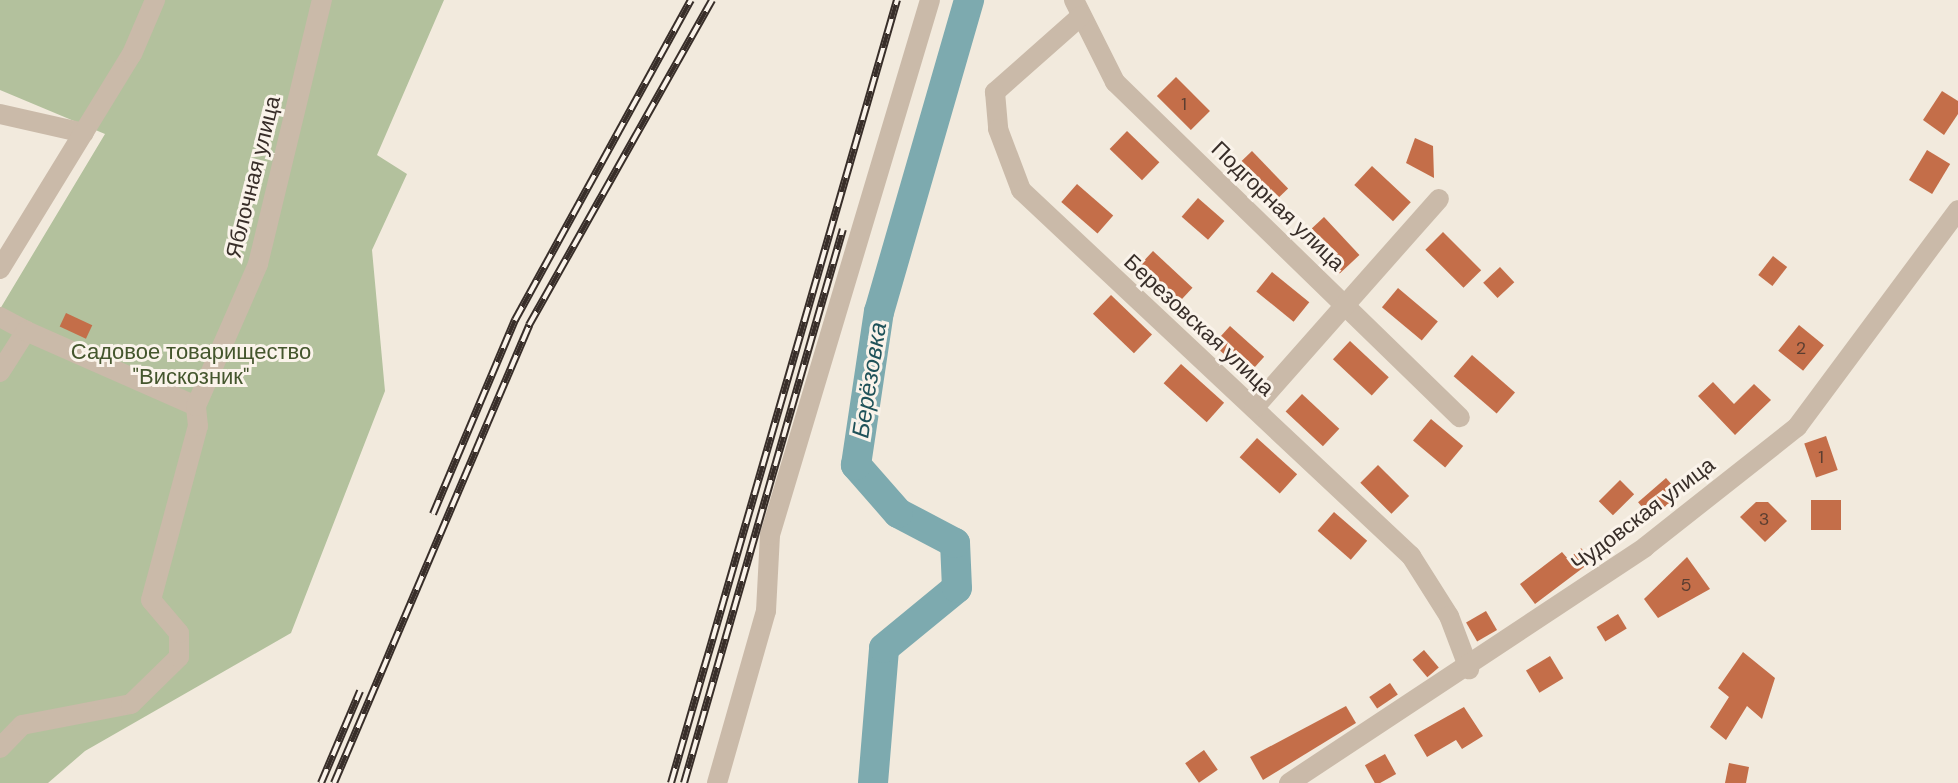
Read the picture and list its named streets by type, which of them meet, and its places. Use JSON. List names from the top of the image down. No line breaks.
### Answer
{"streets":{"street":["Яблочная улица","Подгорная улица","Березовская улица","Чудовская улица"]},"crossings":[["Подгорная улица","Березовская улица"],["Березовская улица","Чудовская улица"]],"water":["Берёзовка"],"parks":["Садовое товарищество \"Вискозник\""],"house_numbers":["1","2","1","3","5"]}
